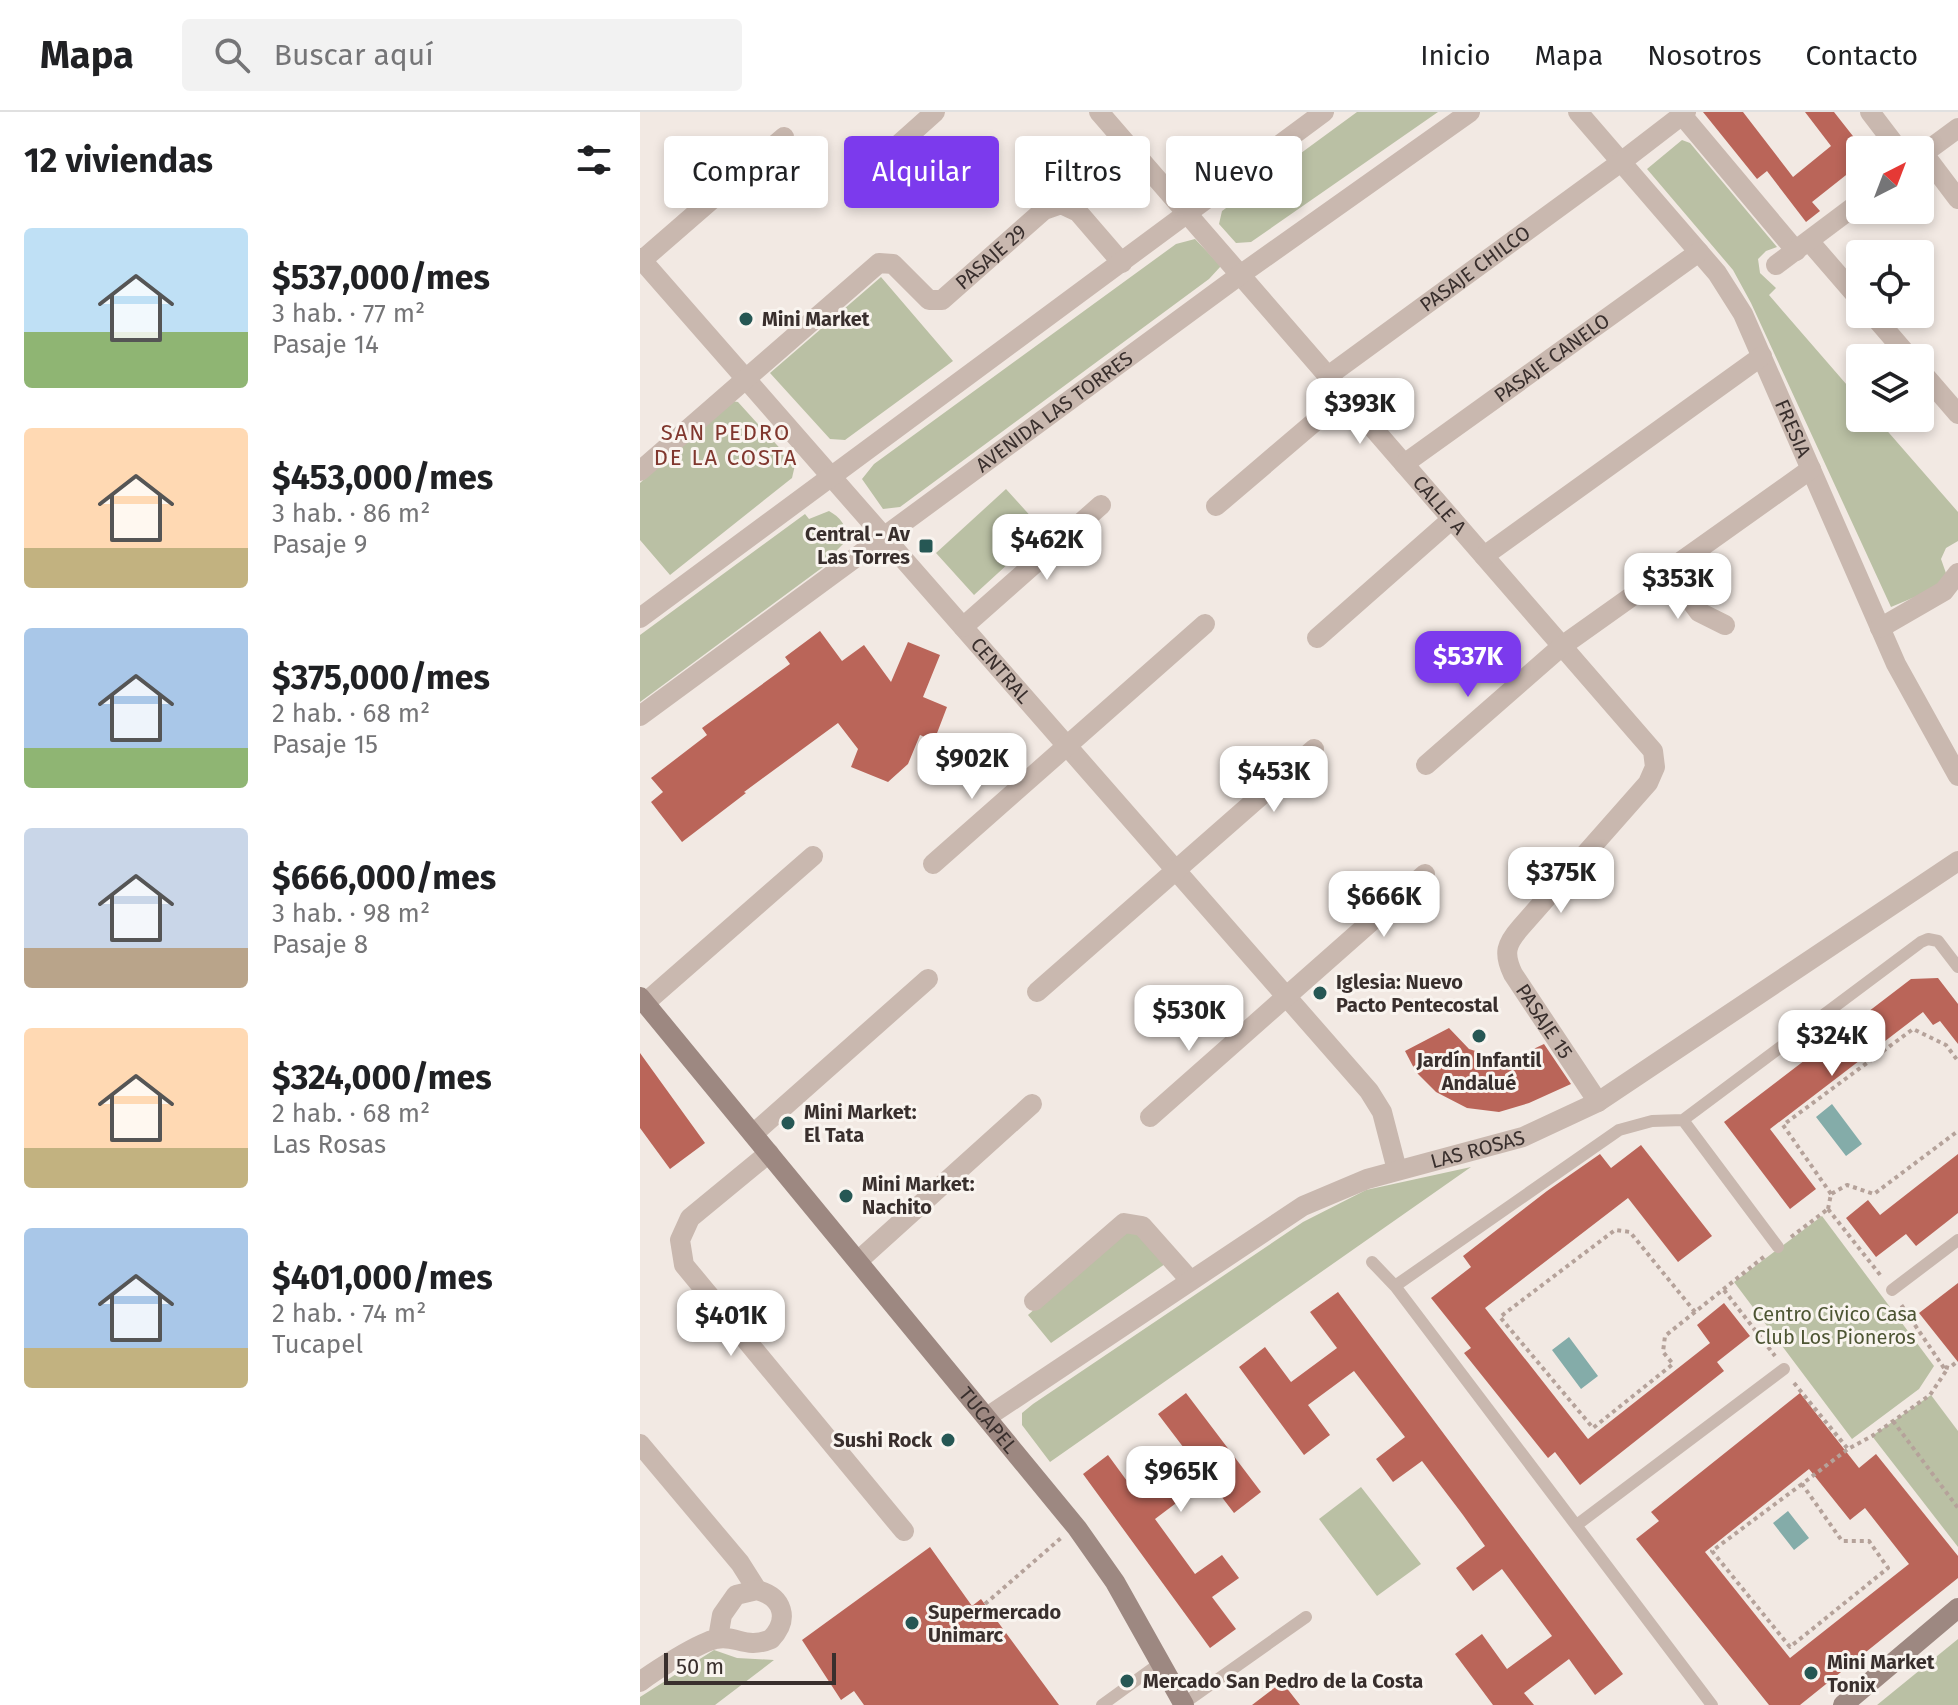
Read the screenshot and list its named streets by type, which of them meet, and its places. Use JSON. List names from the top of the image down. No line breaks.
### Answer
{"streets":{"main road":["TUCAPEL"],"street":["PASAJE 29","PASAJE CHILCO","PASAJE CANELO","AVENIDA LAS TORRES","FRESIA","CALLE A","CENTRAL","PASAJE 15","LAS ROSAS"]},"crossings":[["PASAJE 29","CENTRAL"],["PASAJE CHILCO","FRESIA"],["PASAJE CHILCO","CALLE A"],["PASAJE CANELO","FRESIA"],["PASAJE CANELO","CALLE A"],["AVENIDA LAS TORRES","CALLE A"],["AVENIDA LAS TORRES","CENTRAL"],["CALLE A","PASAJE 15"],["CENTRAL","LAS ROSAS"],["PASAJE 15","LAS ROSAS"],["LAS ROSAS","TUCAPEL"]],"districts":["SAN PEDRO DE LA COSTA"],"parks":["Centro Civico Casa Club Los Pioneros"],"places":{"other":["Mini Market","Iglesia: Nuevo Pacto Pentecostal","Jardín Infantil Andalué","Mini Market: El Tata","Mini Market: Nachito","Sushi Rock","Supermercado Unimarc","Mini Market Tonix","Mercado San Pedro de la Costa"],"transit":["Central - Av Las Torres"]},"scale_bar":"50 m","north":"top right","page":{"header":"Mapa","search":"Buscar aquí","nav":["Inicio","Mapa","Nosotros","Contacto"],"heading":"12 viviendas","chip":["Comprar","Alquilar","Filtros","Nuevo"],"list":[{"name":"$537,000/mes","note":"3 hab. · 77 m² · Pasaje 14"},{"name":"$453,000/mes","note":"3 hab. · 86 m² · Pasaje 9"},{"name":"$375,000/mes","note":"2 hab. · 68 m² · Pasaje 15"},{"name":"$666,000/mes","note":"3 hab. · 98 m² · Pasaje 8"},{"name":"$324,000/mes","note":"2 hab. · 68 m² · Las Rosas"},{"name":"$401,000/mes","note":"2 hab. · 74 m² · Tucapel"}],"price":["$393K","$462K","$353K","$537K","$902K","$453K","$375K","$666K","$530K","$324K","$401K","$965K"],"scale":"50 m"}}
